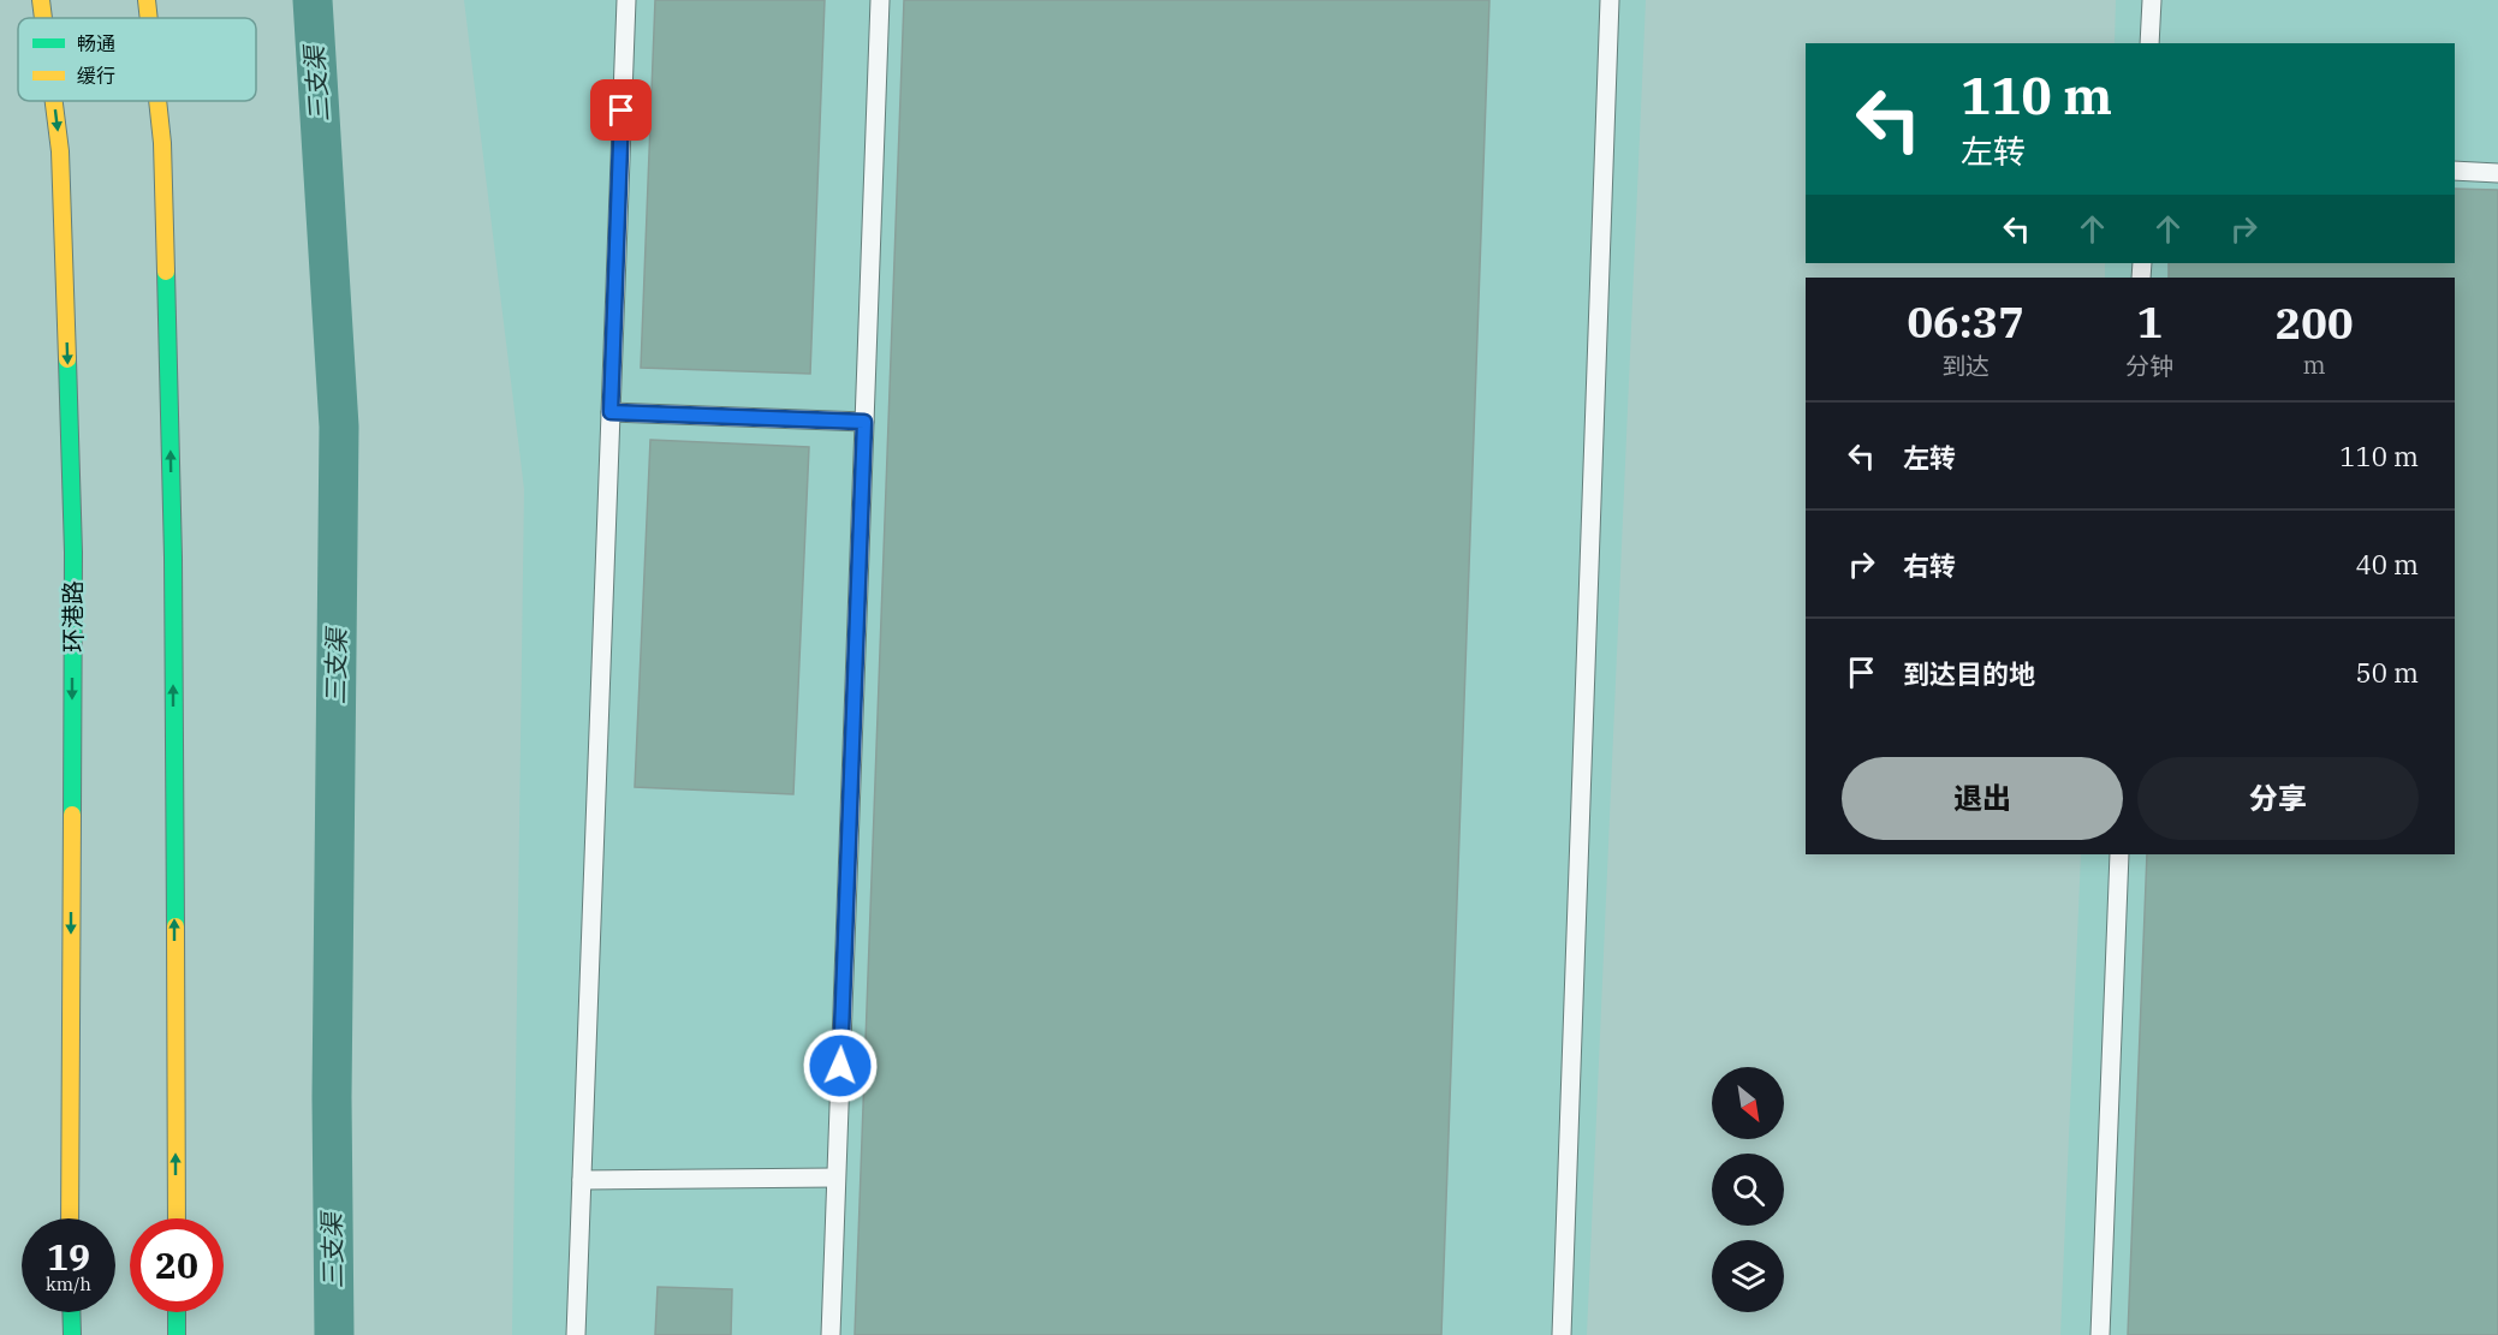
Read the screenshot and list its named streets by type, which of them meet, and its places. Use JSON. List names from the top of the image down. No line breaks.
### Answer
{"streets":{"main road":["环港路"]},"water":["三支渠"],"legend":["畅通","缓行"],"north":"bottom right","page":{"turn":["110 m","左转"],"eta":["06:37","到达","1","分钟","200","m"],"list":[{"name":"左转","value":"110 m"},{"name":"右转","value":"40 m"},{"name":"到达目的地","value":"50 m"}],"buttons":["退出","分享"],"speed":"19 km/h","limit":"20"}}
